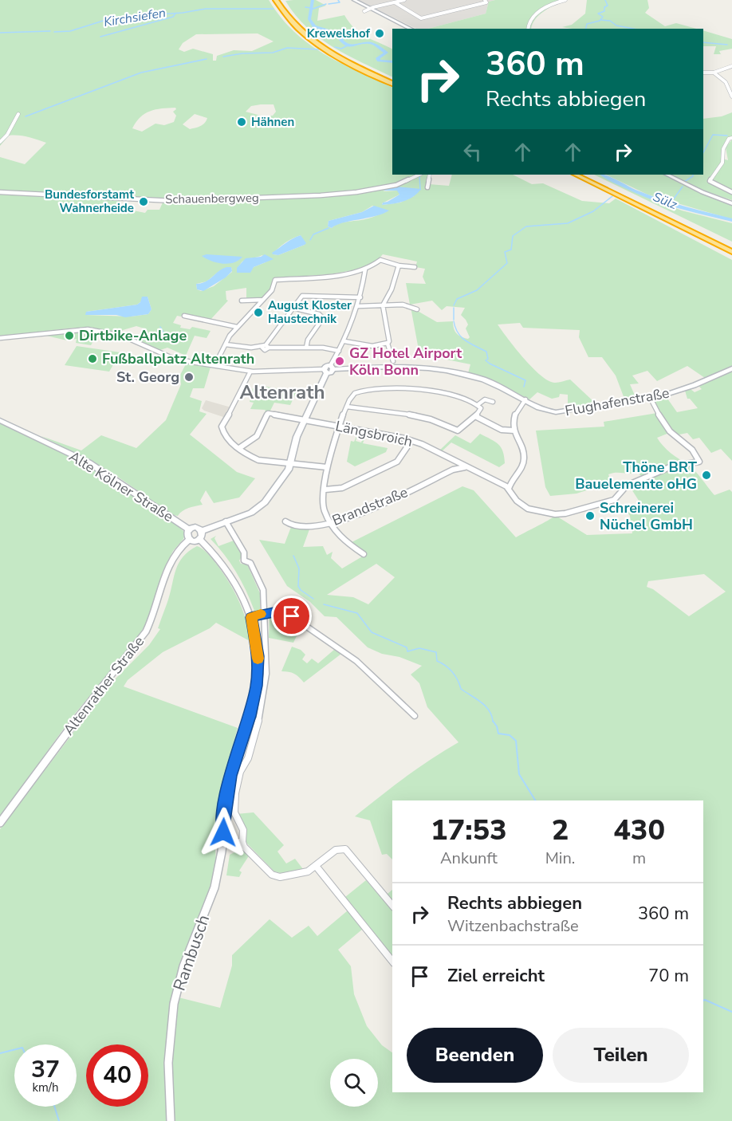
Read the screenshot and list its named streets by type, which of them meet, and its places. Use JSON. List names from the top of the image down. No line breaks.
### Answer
{"streets":{"main road":["Flughafenstraße","Alte Kölner Straße"],"street":["Schauenbergweg","Längsbroich","Brandstraße","Altenrather Straße","Rambusch"]},"crossings":[["Flughafenstraße","Längsbroich"],["Längsbroich","Brandstraße"],["Alte Kölner Straße","Altenrather Straße"],["Alte Kölner Straße","Rambusch"],["Altenrather Straße","Rambusch"]],"districts":["Altenrath"],"water":["Kirchsiefen","Sülz"],"places":["Krewelshof","Hähnen","Bundesforstamt Wahnerheide","August Kloster Haustechnik","Dirtbike-Anlage","Fußballplatz Altenrath","GZ Hotel Airport Köln Bonn","St. Georg","Thöne BRT Bauelemente oHG","Schreinerei Nüchel GmbH"],"page":{"turn":["360 m","Rechts abbiegen"],"eta":["17:53","Ankunft","2","Min.","430","m"],"list":[{"name":"Rechts abbiegen","note":"Witzenbachstraße","value":"360 m"},{"name":"Ziel erreicht","value":"70 m"}],"buttons":["Beenden","Teilen"],"speed":"37 km/h","limit":"40"}}
